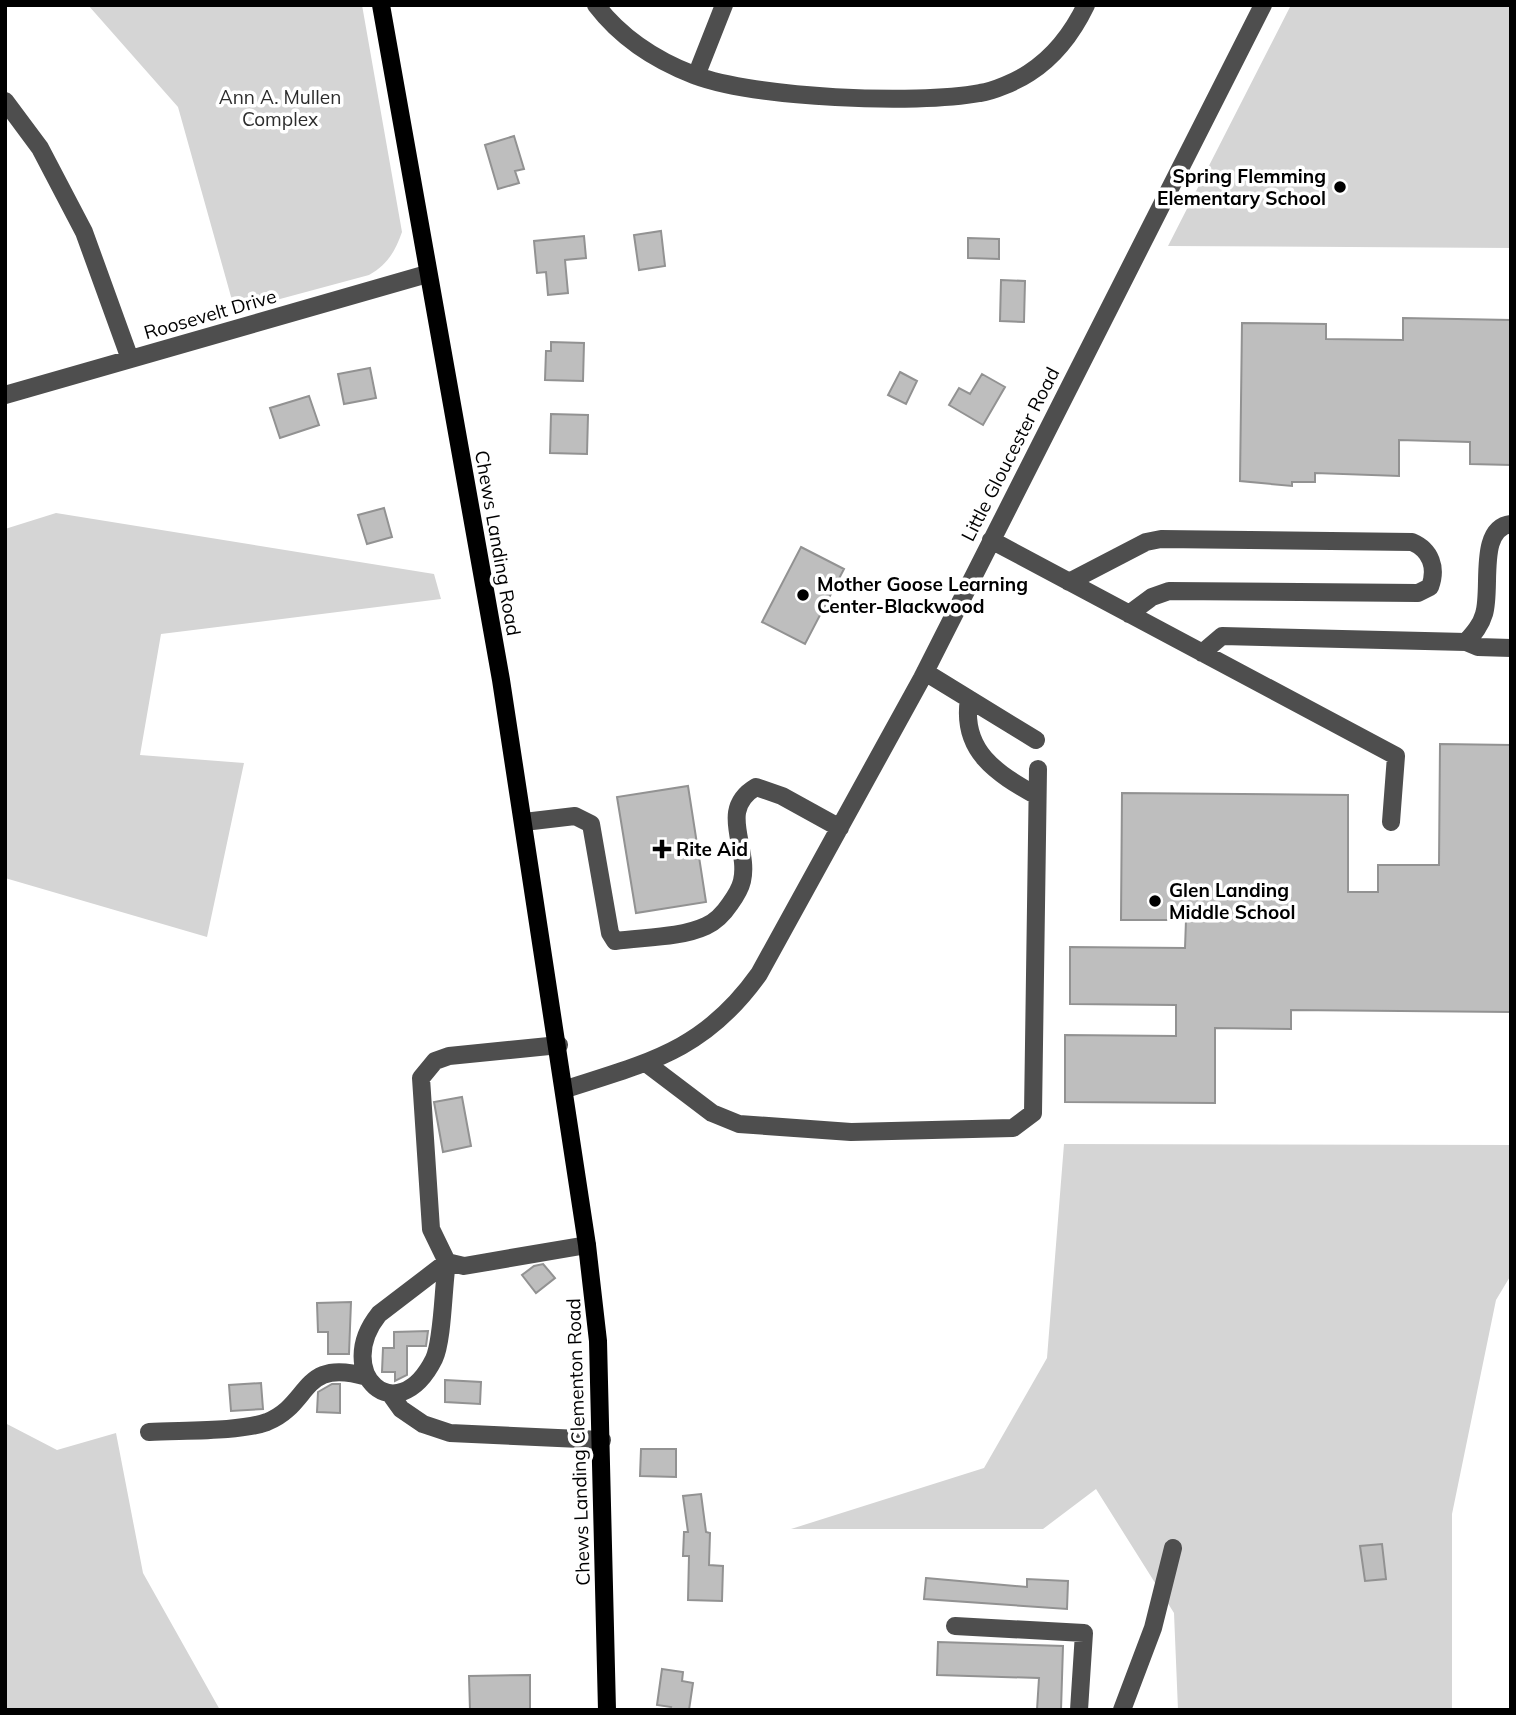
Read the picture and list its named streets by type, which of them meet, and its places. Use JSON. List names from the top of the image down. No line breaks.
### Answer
{"streets":{"main road":["Chews Landing Road","Chews Landing Clementon Road"],"street":["Roosevelt Drive","Little Gloucester Road"]},"crossings":[["Roosevelt Drive","Chews Landing Road"],["Little Gloucester Road","Chews Landing Road"],["Little Gloucester Road","Chews Landing Clementon Road"],["Chews Landing Road","Chews Landing Clementon Road"]],"parks":["Ann A. Mullen Complex"],"places":{"other":["Spring Flemming Elementary School","Mother Goose Learning Center-Blackwood","Glen Landing Middle School"],"health":["Rite Aid"]}}
